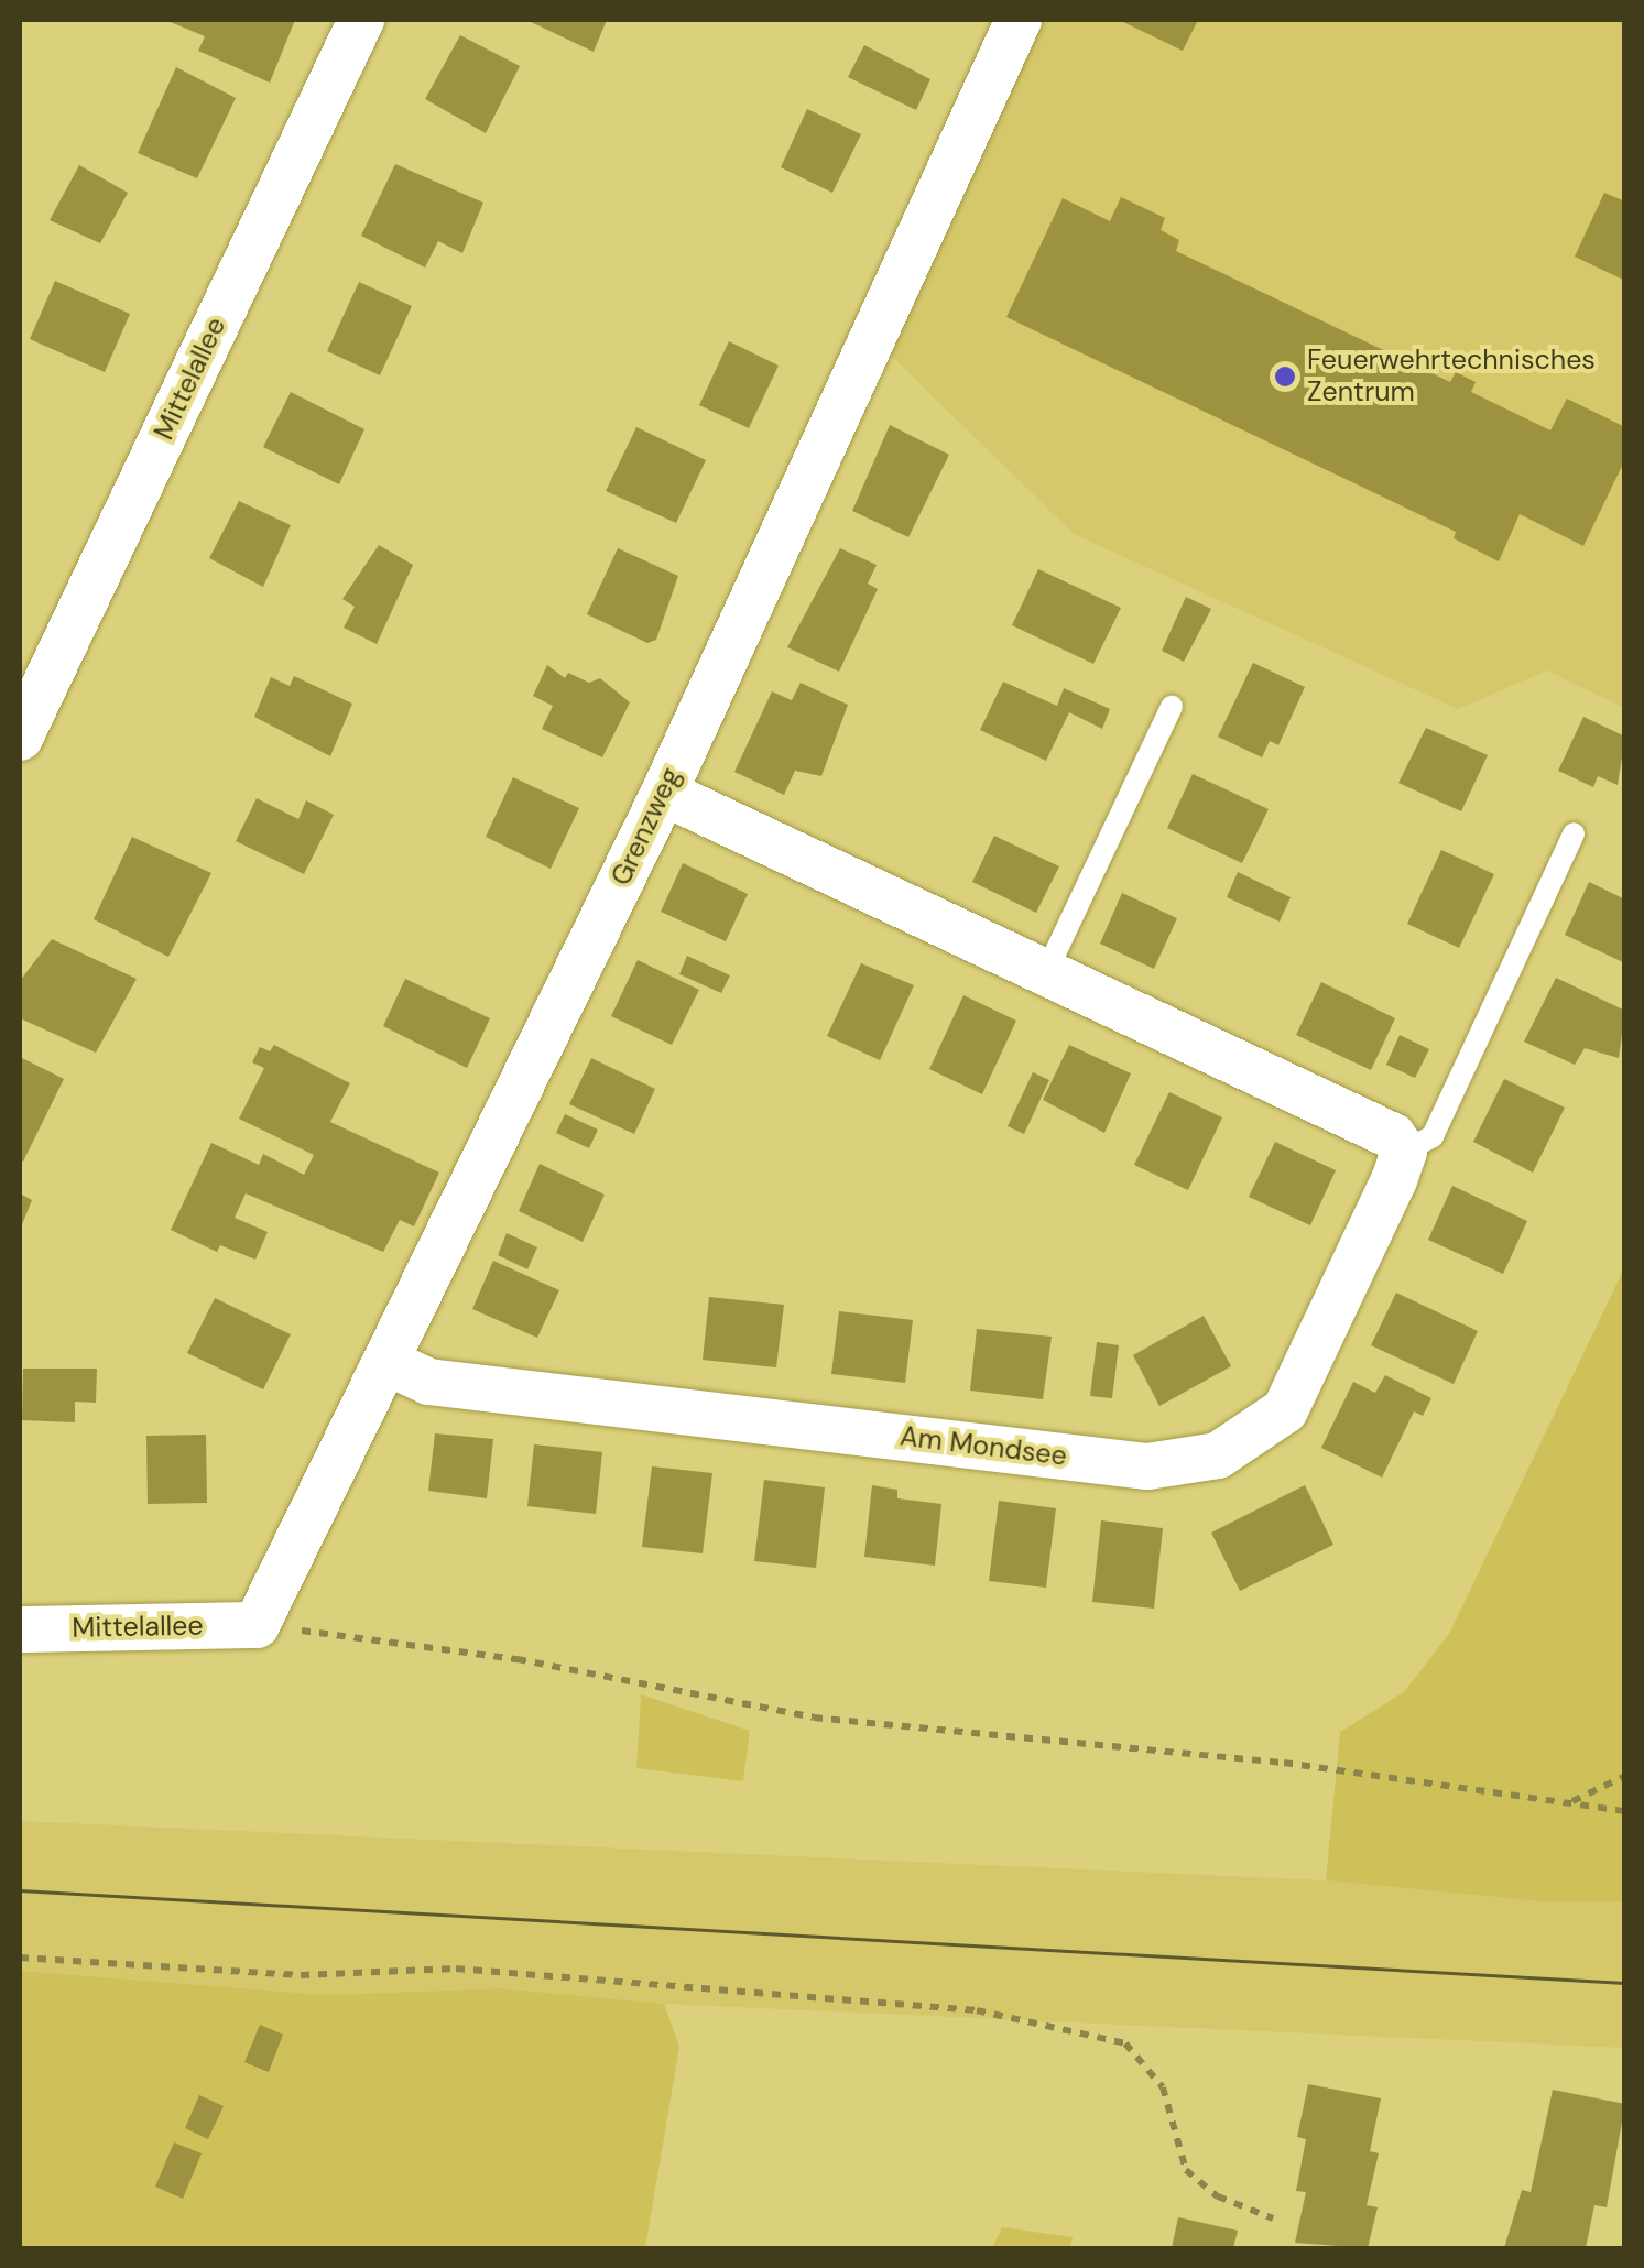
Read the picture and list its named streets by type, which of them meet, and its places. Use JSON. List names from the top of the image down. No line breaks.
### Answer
{"streets":{"street":["Mittelallee","Grenzweg","Am Mondsee"]},"crossings":[["Mittelallee","Grenzweg"],["Grenzweg","Am Mondsee"]],"places":["Feuerwehrtechnisches Zentrum"]}
